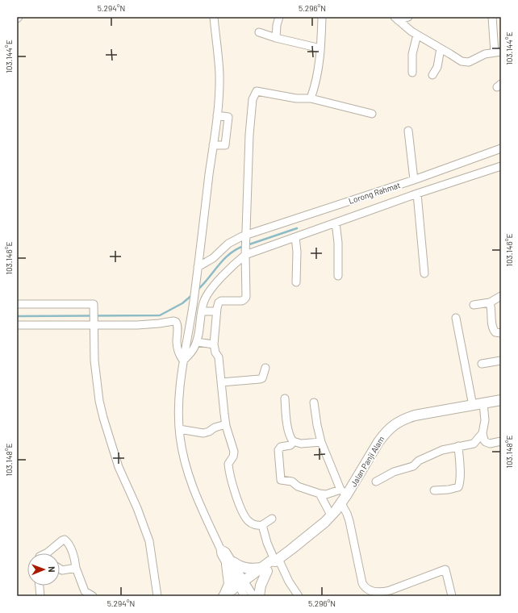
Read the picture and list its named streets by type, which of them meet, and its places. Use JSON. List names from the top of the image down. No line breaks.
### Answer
{"streets":{"main road":["Jalan Panji Alam"],"street":["Lorong Rahmat"]},"north":"right","coordinates":["5.294°N","5.296°N","103.144°E","103.146°E","103.148°E"]}
